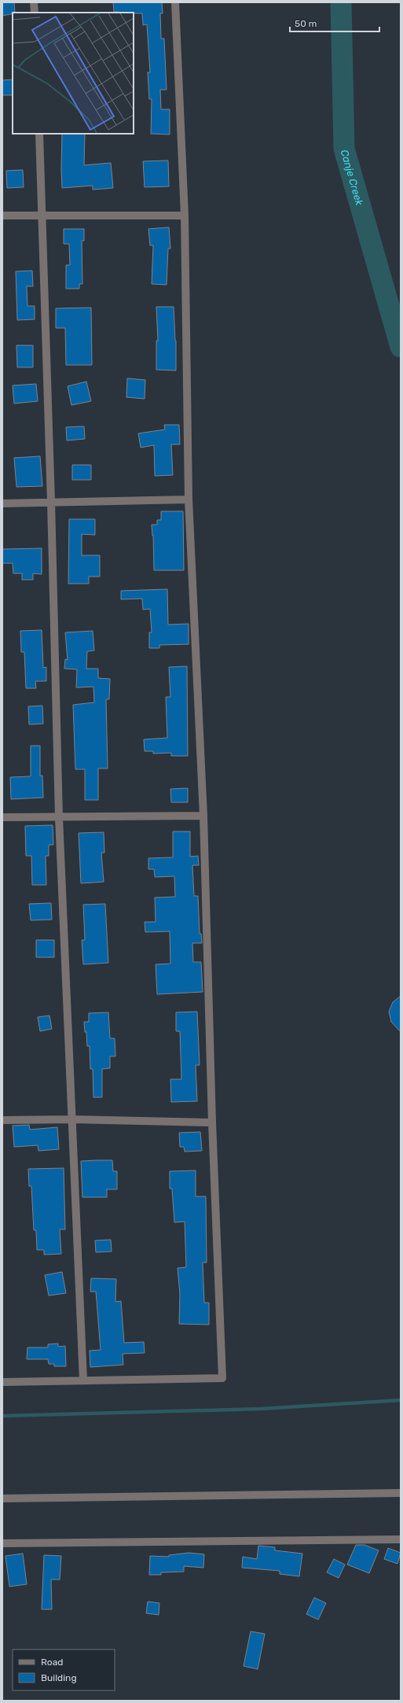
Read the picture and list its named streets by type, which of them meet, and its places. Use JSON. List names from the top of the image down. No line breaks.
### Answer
{"water":["Canje Creek"],"legend":["Road","Building"],"scale_bar":"50 m"}
